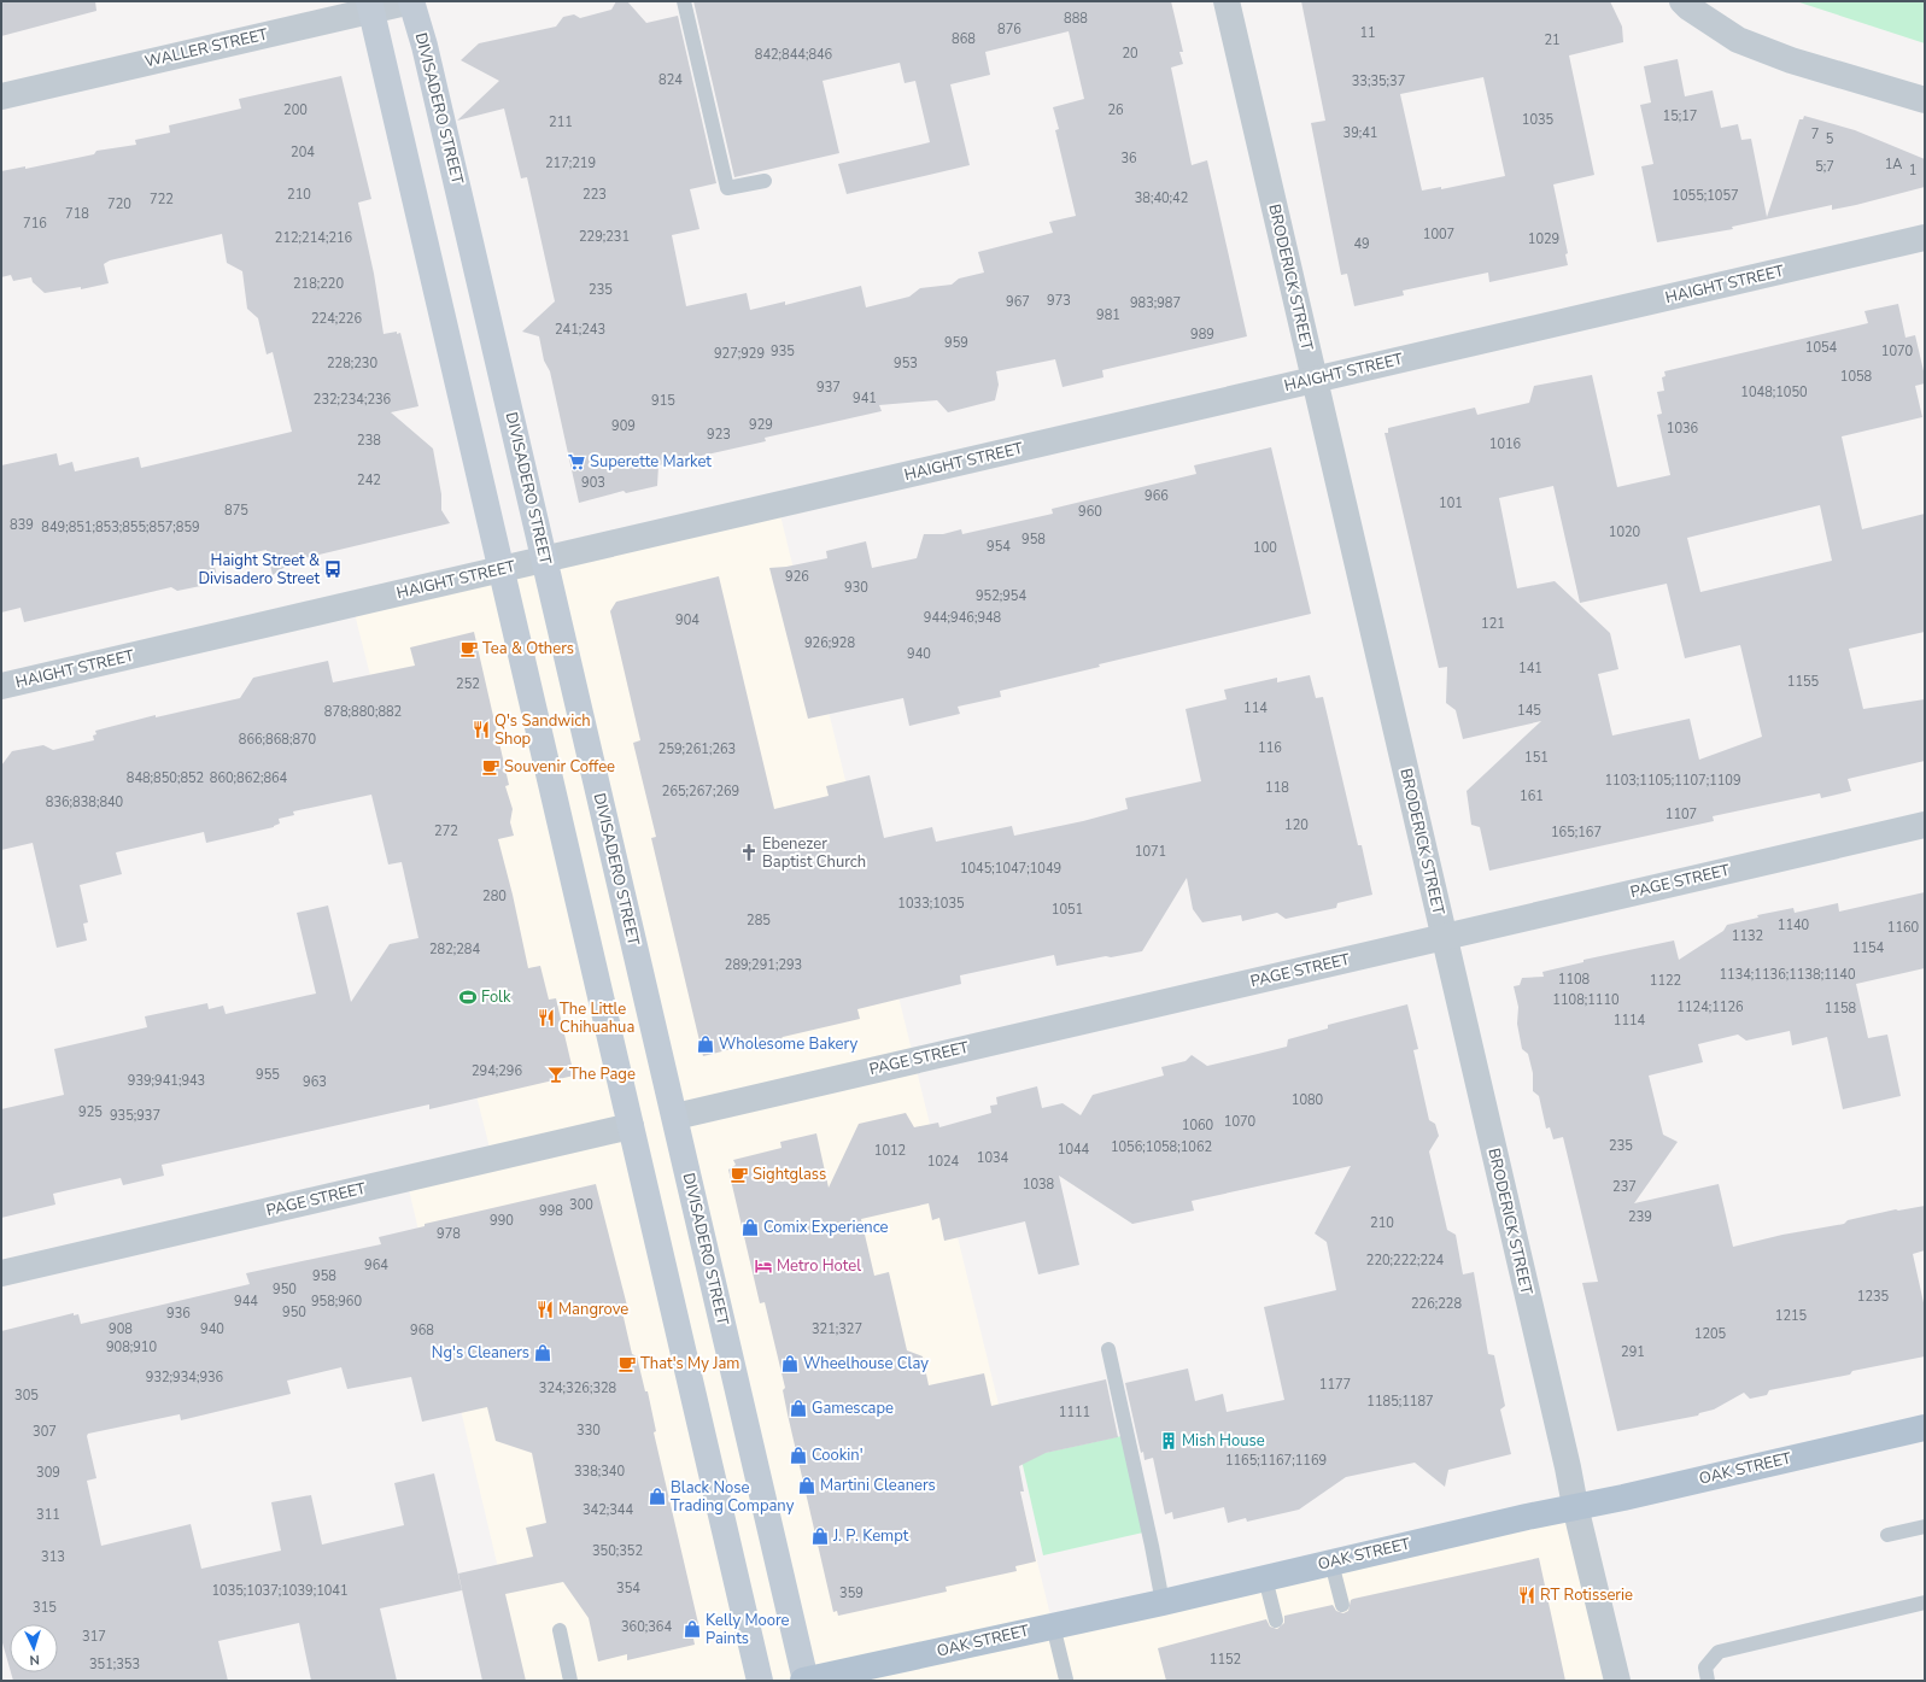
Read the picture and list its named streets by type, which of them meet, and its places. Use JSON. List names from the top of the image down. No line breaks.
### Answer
{"streets":{"main road":["DIVISADERO STREET","OAK STREET"],"street":["WALLER STREET","BRODERICK STREET","HAIGHT STREET","PAGE STREET"]},"crossings":[["WALLER STREET","DIVISADERO STREET"],["DIVISADERO STREET","HAIGHT STREET"],["DIVISADERO STREET","PAGE STREET"],["DIVISADERO STREET","OAK STREET"],["BRODERICK STREET","HAIGHT STREET"],["BRODERICK STREET","PAGE STREET"],["BRODERICK STREET","OAK STREET"]],"places":{"supermarket":["Superette Market"],"bus stop":["Haight Street & Divisadero Street"],"cafe":["Tea & Others","Souvenir Coffee","Sightglass","That's My Jam"],"restaurant":["Q's Sandwich Shop","The Little Chihuahua","Mangrove","RT Rotisserie"],"church":["Ebenezer Baptist Church"],"sports":["Folk"],"shop":["Wholesome Bakery","Comix Experience","Ng's Cleaners","Wheelhouse Clay","Gamescape","Cookin'","Martini Cleaners","Black Nose Trading Company","J. P. Kempt","Kelly Moore Paints"],"bar":["The Page"],"hotel":["Metro Hotel"],"building":["Mish House"]},"house_numbers":["888","876","11","868","21","20","842;844;846","824","33;35;37","200","26","15;17","1035","211","39;41","7","5","204","36","217;219","1A","5;7","1","210","223","1055;1057","38;40;42","722","720","718","716","1007","229;231","212;214;216","1029","49","218;220","235","973","967","983;987","981","224;226","241;243","989","959","1054","935","1070","927;929","228;230","953","1058","937","1048;1050","941","232;234;236","915","929","909","1036","923","238","1016","242","903","966","101","875","960","839","849;851;853;855;857;859","1020","958","954","100","926","930","952;954","944;946;948","904","121","926;928","940","141","1155","252","114","145","878;880;882","866;868;870","116","259;261;263","151","848;850;852","860;862;864","1103;1105;1107;1109","118","265;267;269","161","836;838;840","1107","120","272","165;167","1071","1045;1047;1049","280","1033;1035","1051","285","1140","1160","1132","1154","282;284","289;291;293","1134;1136;1138;1140","1108","1122","1108;1110","1124;1126","1158","1114","294;296","955","939;941;943","963","1080","925","935;937","1070","1060","235","1056;1058;1062","1044","1012","1034","1024","1038","237","300","998","239","990","210","978","220;222;224","964","958","950","1235","944","958;960","226;228","950","936","1215","908","940","321;327","968","1205","908;910","291","932;934;936","1177","324;326;328","305","1185;1187","1111","330","307","1165;1167;1169","338;340","309","342;344","311","350;352","313","354","1035;1037;1039;1041","359","315","360;364","317","1152","351;353"],"north":"bottom"}
